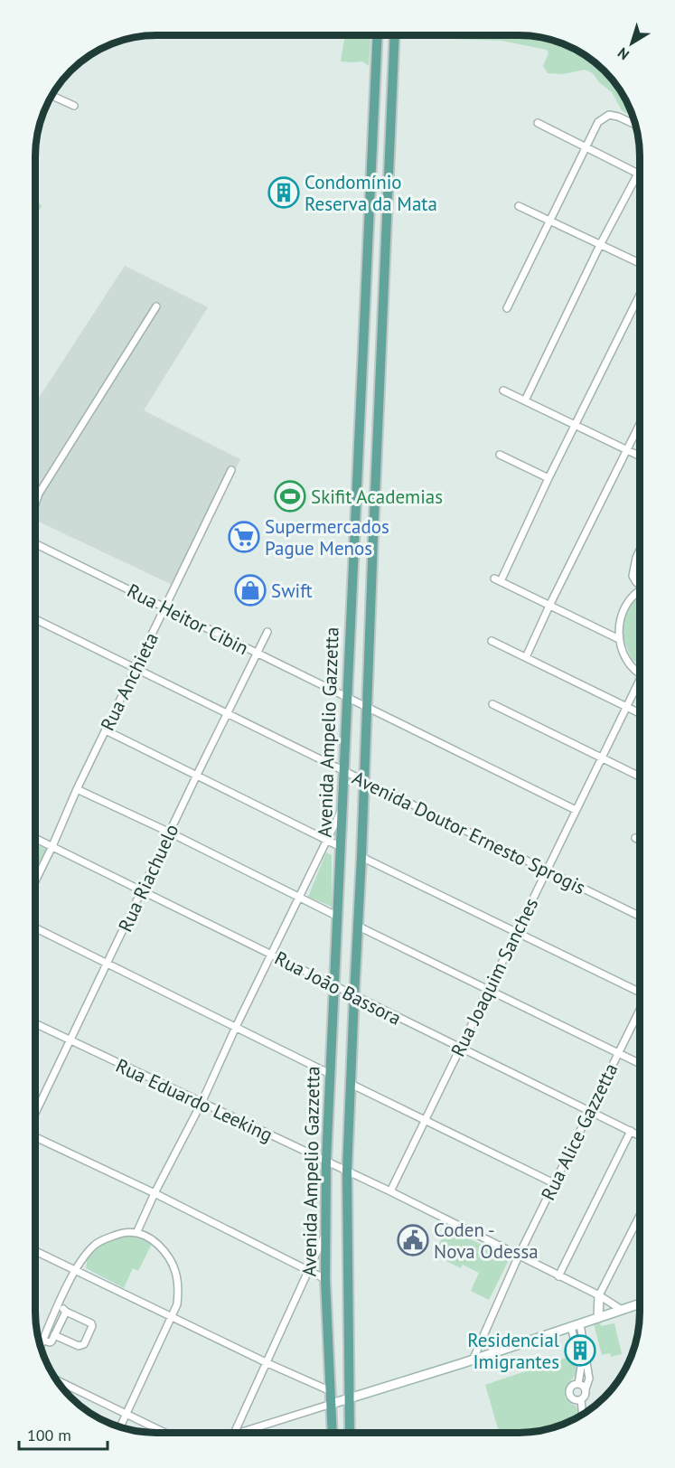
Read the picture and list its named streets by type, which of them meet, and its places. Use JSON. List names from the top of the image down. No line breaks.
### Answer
{"streets":{"main road":["Avenida Ampelio Gazzetta"],"street":["Rua Heitor Cibin","Rua Anchieta","Avenida Doutor Ernesto Sprogis","Rua Riachuelo","Rua Joaquim Sanches","Rua João Bassora","Rua Eduardo Leeking","Rua Alice Gazzetta"]},"crossings":[["Rua Heitor Cibin","Rua Anchieta"],["Rua Heitor Cibin","Avenida Ampelio Gazzetta"],["Rua Heitor Cibin","Rua Riachuelo"],["Rua Heitor Cibin","Rua Joaquim Sanches"],["Rua Anchieta","Avenida Doutor Ernesto Sprogis"],["Rua Anchieta","Rua João Bassora"],["Avenida Ampelio Gazzetta","Avenida Doutor Ernesto Sprogis"],["Avenida Ampelio Gazzetta","Rua João Bassora"],["Avenida Ampelio Gazzetta","Rua Eduardo Leeking"],["Avenida Doutor Ernesto Sprogis","Rua Riachuelo"],["Avenida Doutor Ernesto Sprogis","Rua Joaquim Sanches"],["Rua Riachuelo","Rua João Bassora"],["Rua Riachuelo","Rua Eduardo Leeking"],["Rua Joaquim Sanches","Rua João Bassora"],["Rua Joaquim Sanches","Rua Eduardo Leeking"],["Rua João Bassora","Rua Alice Gazzetta"],["Rua Eduardo Leeking","Rua Alice Gazzetta"]],"places":{"building":["Condomínio Reserva da Mata","Residencial Imigrantes"],"sports":["Skifit Academias"],"supermarket":["Supermercados Pague Menos"],"shop":["Swift"],"public building":["Coden - Nova Odessa"]},"scale_bar":"100 m","north":"bottom left"}
